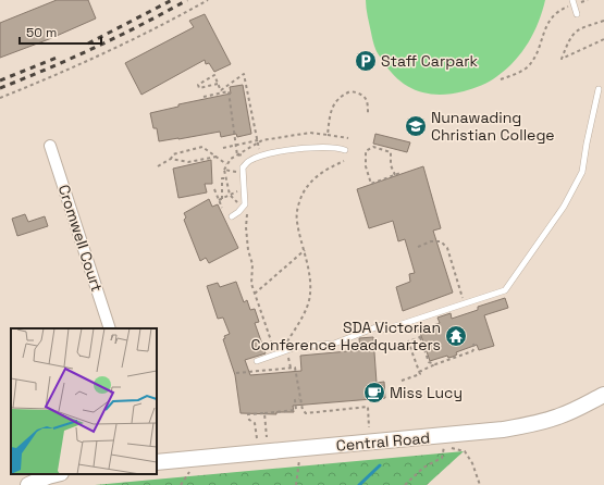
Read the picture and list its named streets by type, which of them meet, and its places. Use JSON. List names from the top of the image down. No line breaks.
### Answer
{"streets":{"street":["Cromwell Court","Central Road"]},"places":{"parking":["Staff Carpark"],"school or university":["Nunawading Christian College"],"temple":["SDA Victorian Conference Headquarters"],"cafe":["Miss Lucy"]},"scale_bar":"50 m"}
